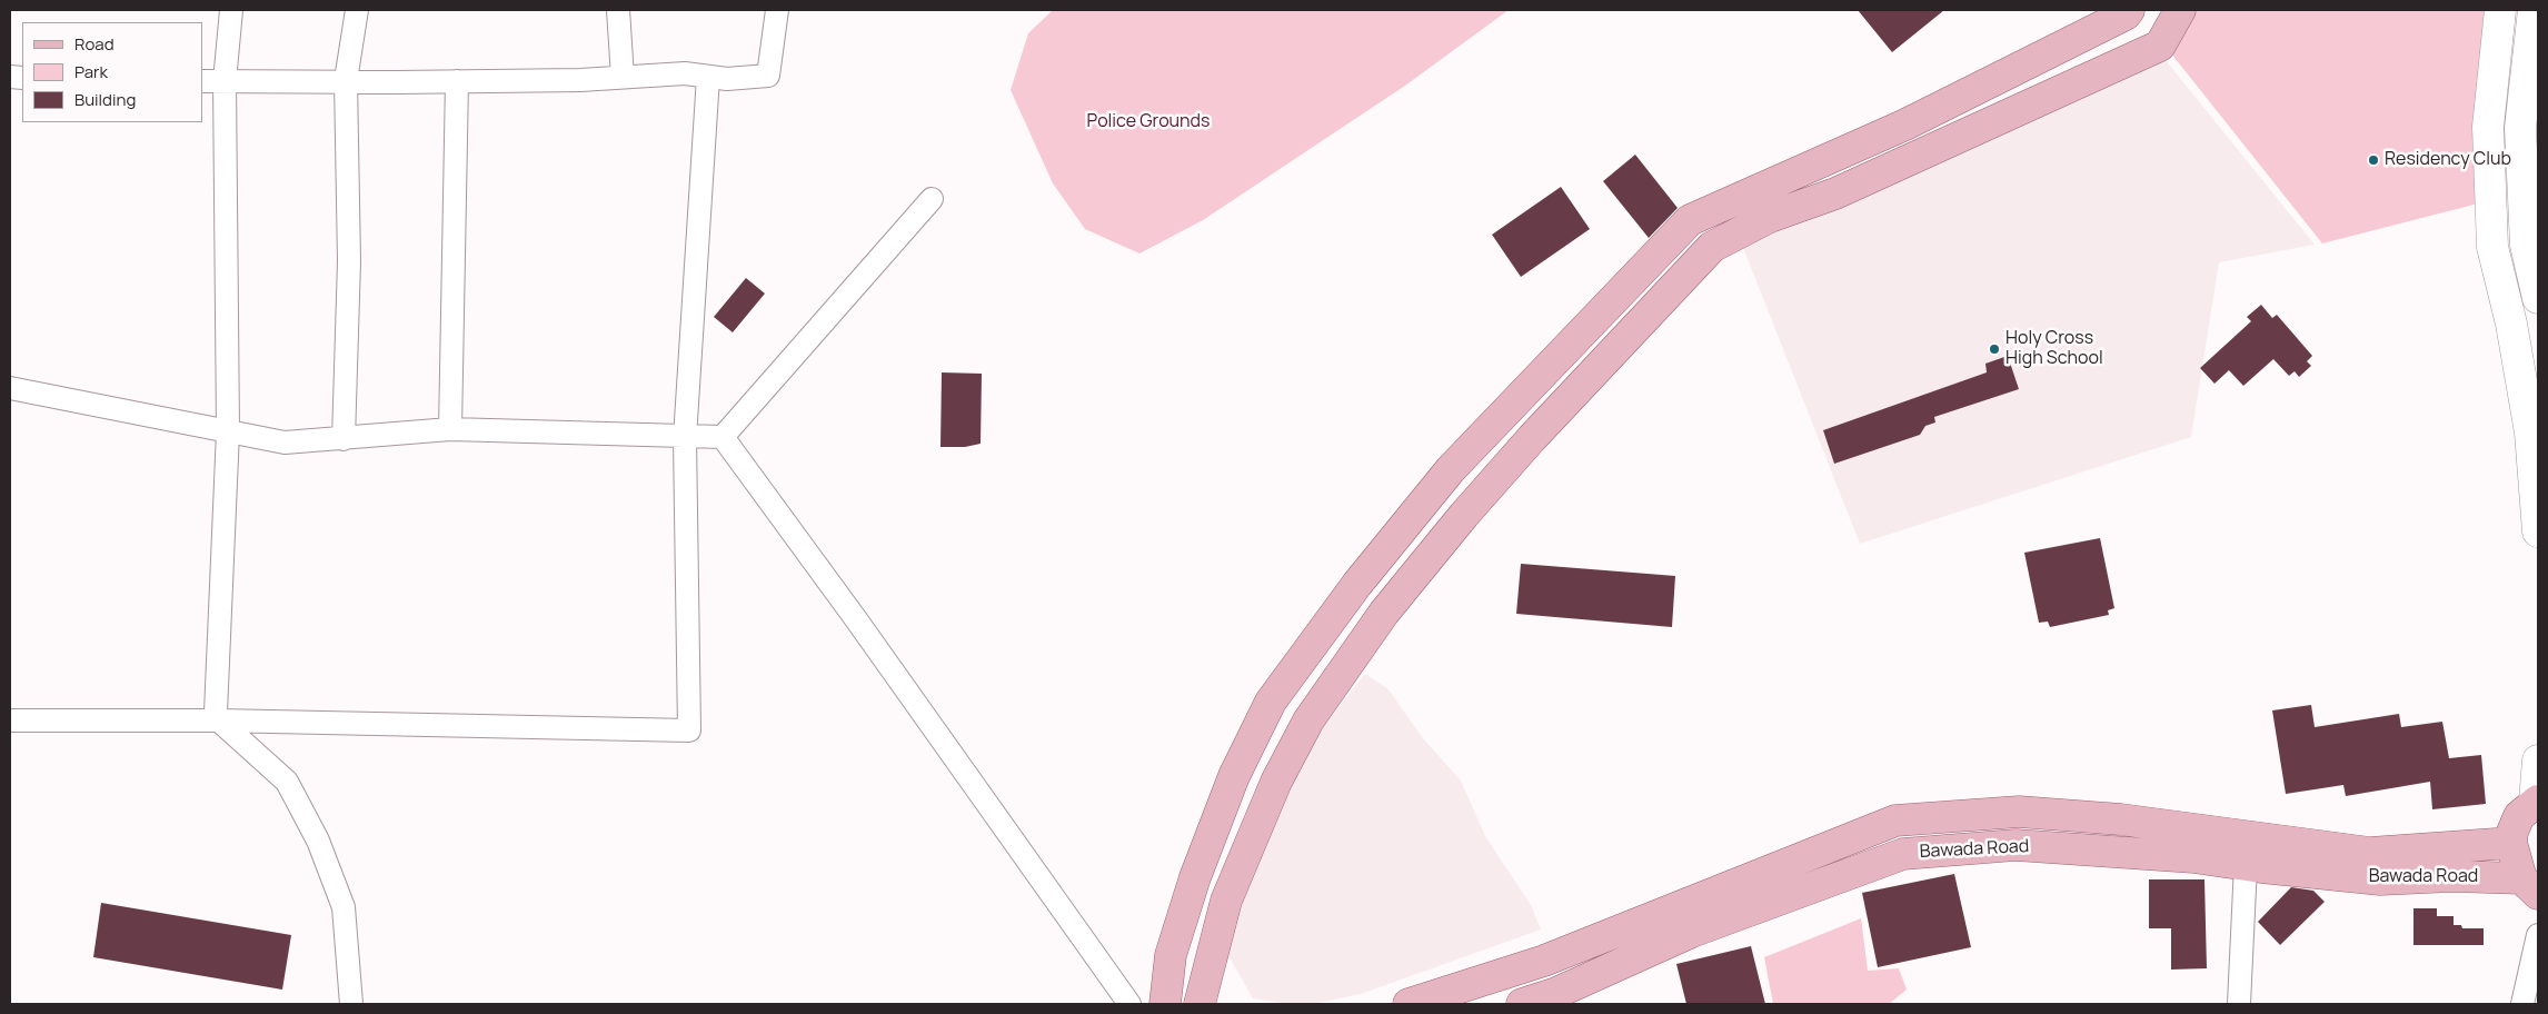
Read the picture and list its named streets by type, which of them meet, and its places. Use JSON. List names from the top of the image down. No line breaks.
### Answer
{"streets":{"main road":["Bawada Road"]},"parks":["Police Grounds"],"places":["Residency Club","Holy Cross High School"],"legend":["Road","Park","Building"]}
